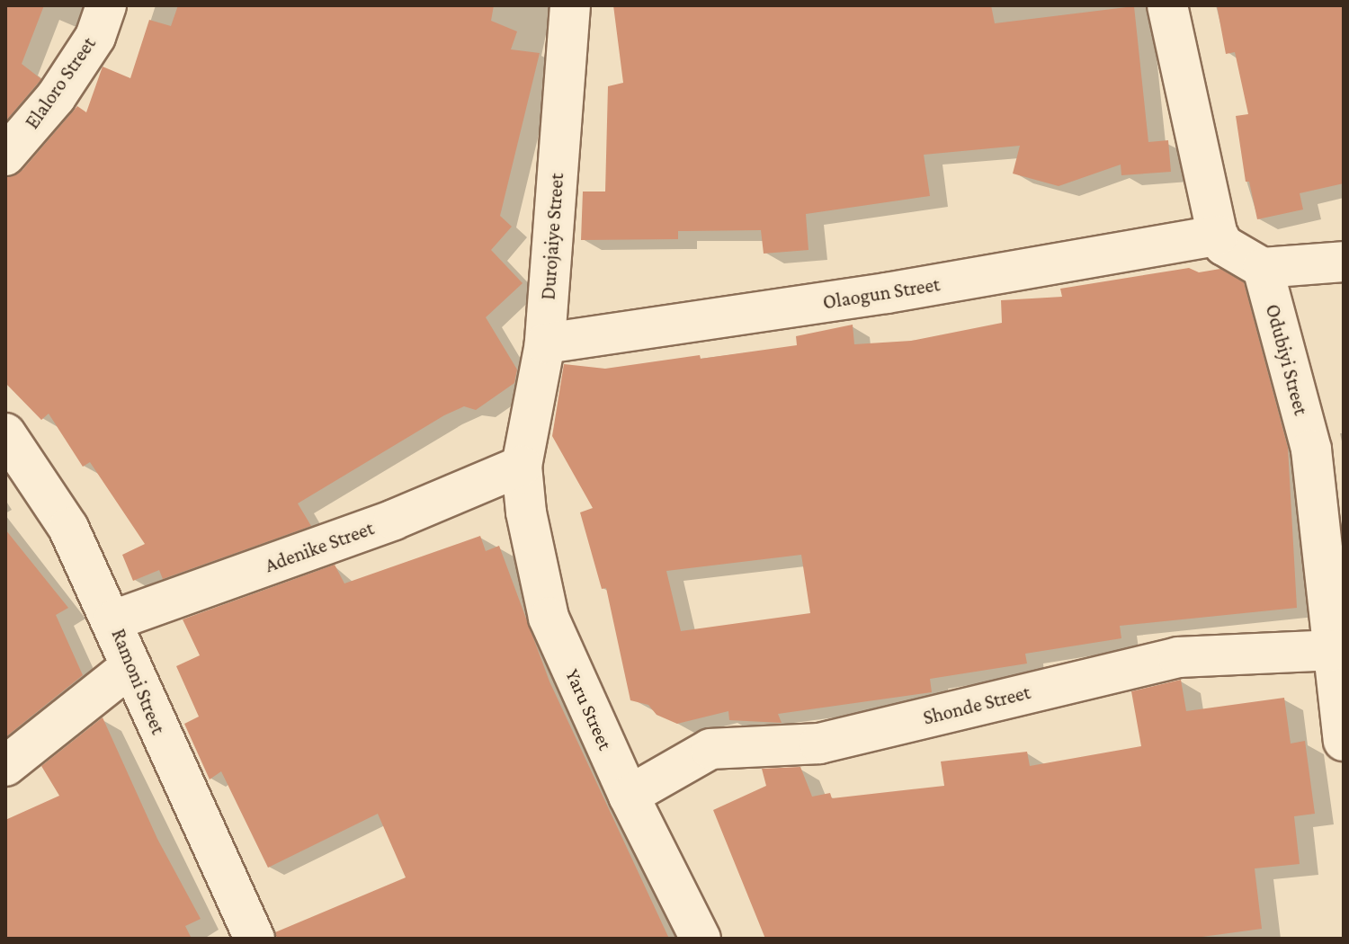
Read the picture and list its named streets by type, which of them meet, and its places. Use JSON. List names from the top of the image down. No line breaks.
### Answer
{"streets":{"street":["Elaloro Street","Durojaiye Street","Olaogun Street","Odubiyi Street","Adenike Street","Ramoni Street","Shonde Street","Yaru Street"]},"crossings":[["Durojaiye Street","Olaogun Street"],["Durojaiye Street","Adenike Street"],["Durojaiye Street","Yaru Street"],["Odubiyi Street","Shonde Street"],["Adenike Street","Ramoni Street"],["Adenike Street","Yaru Street"],["Shonde Street","Yaru Street"]]}
